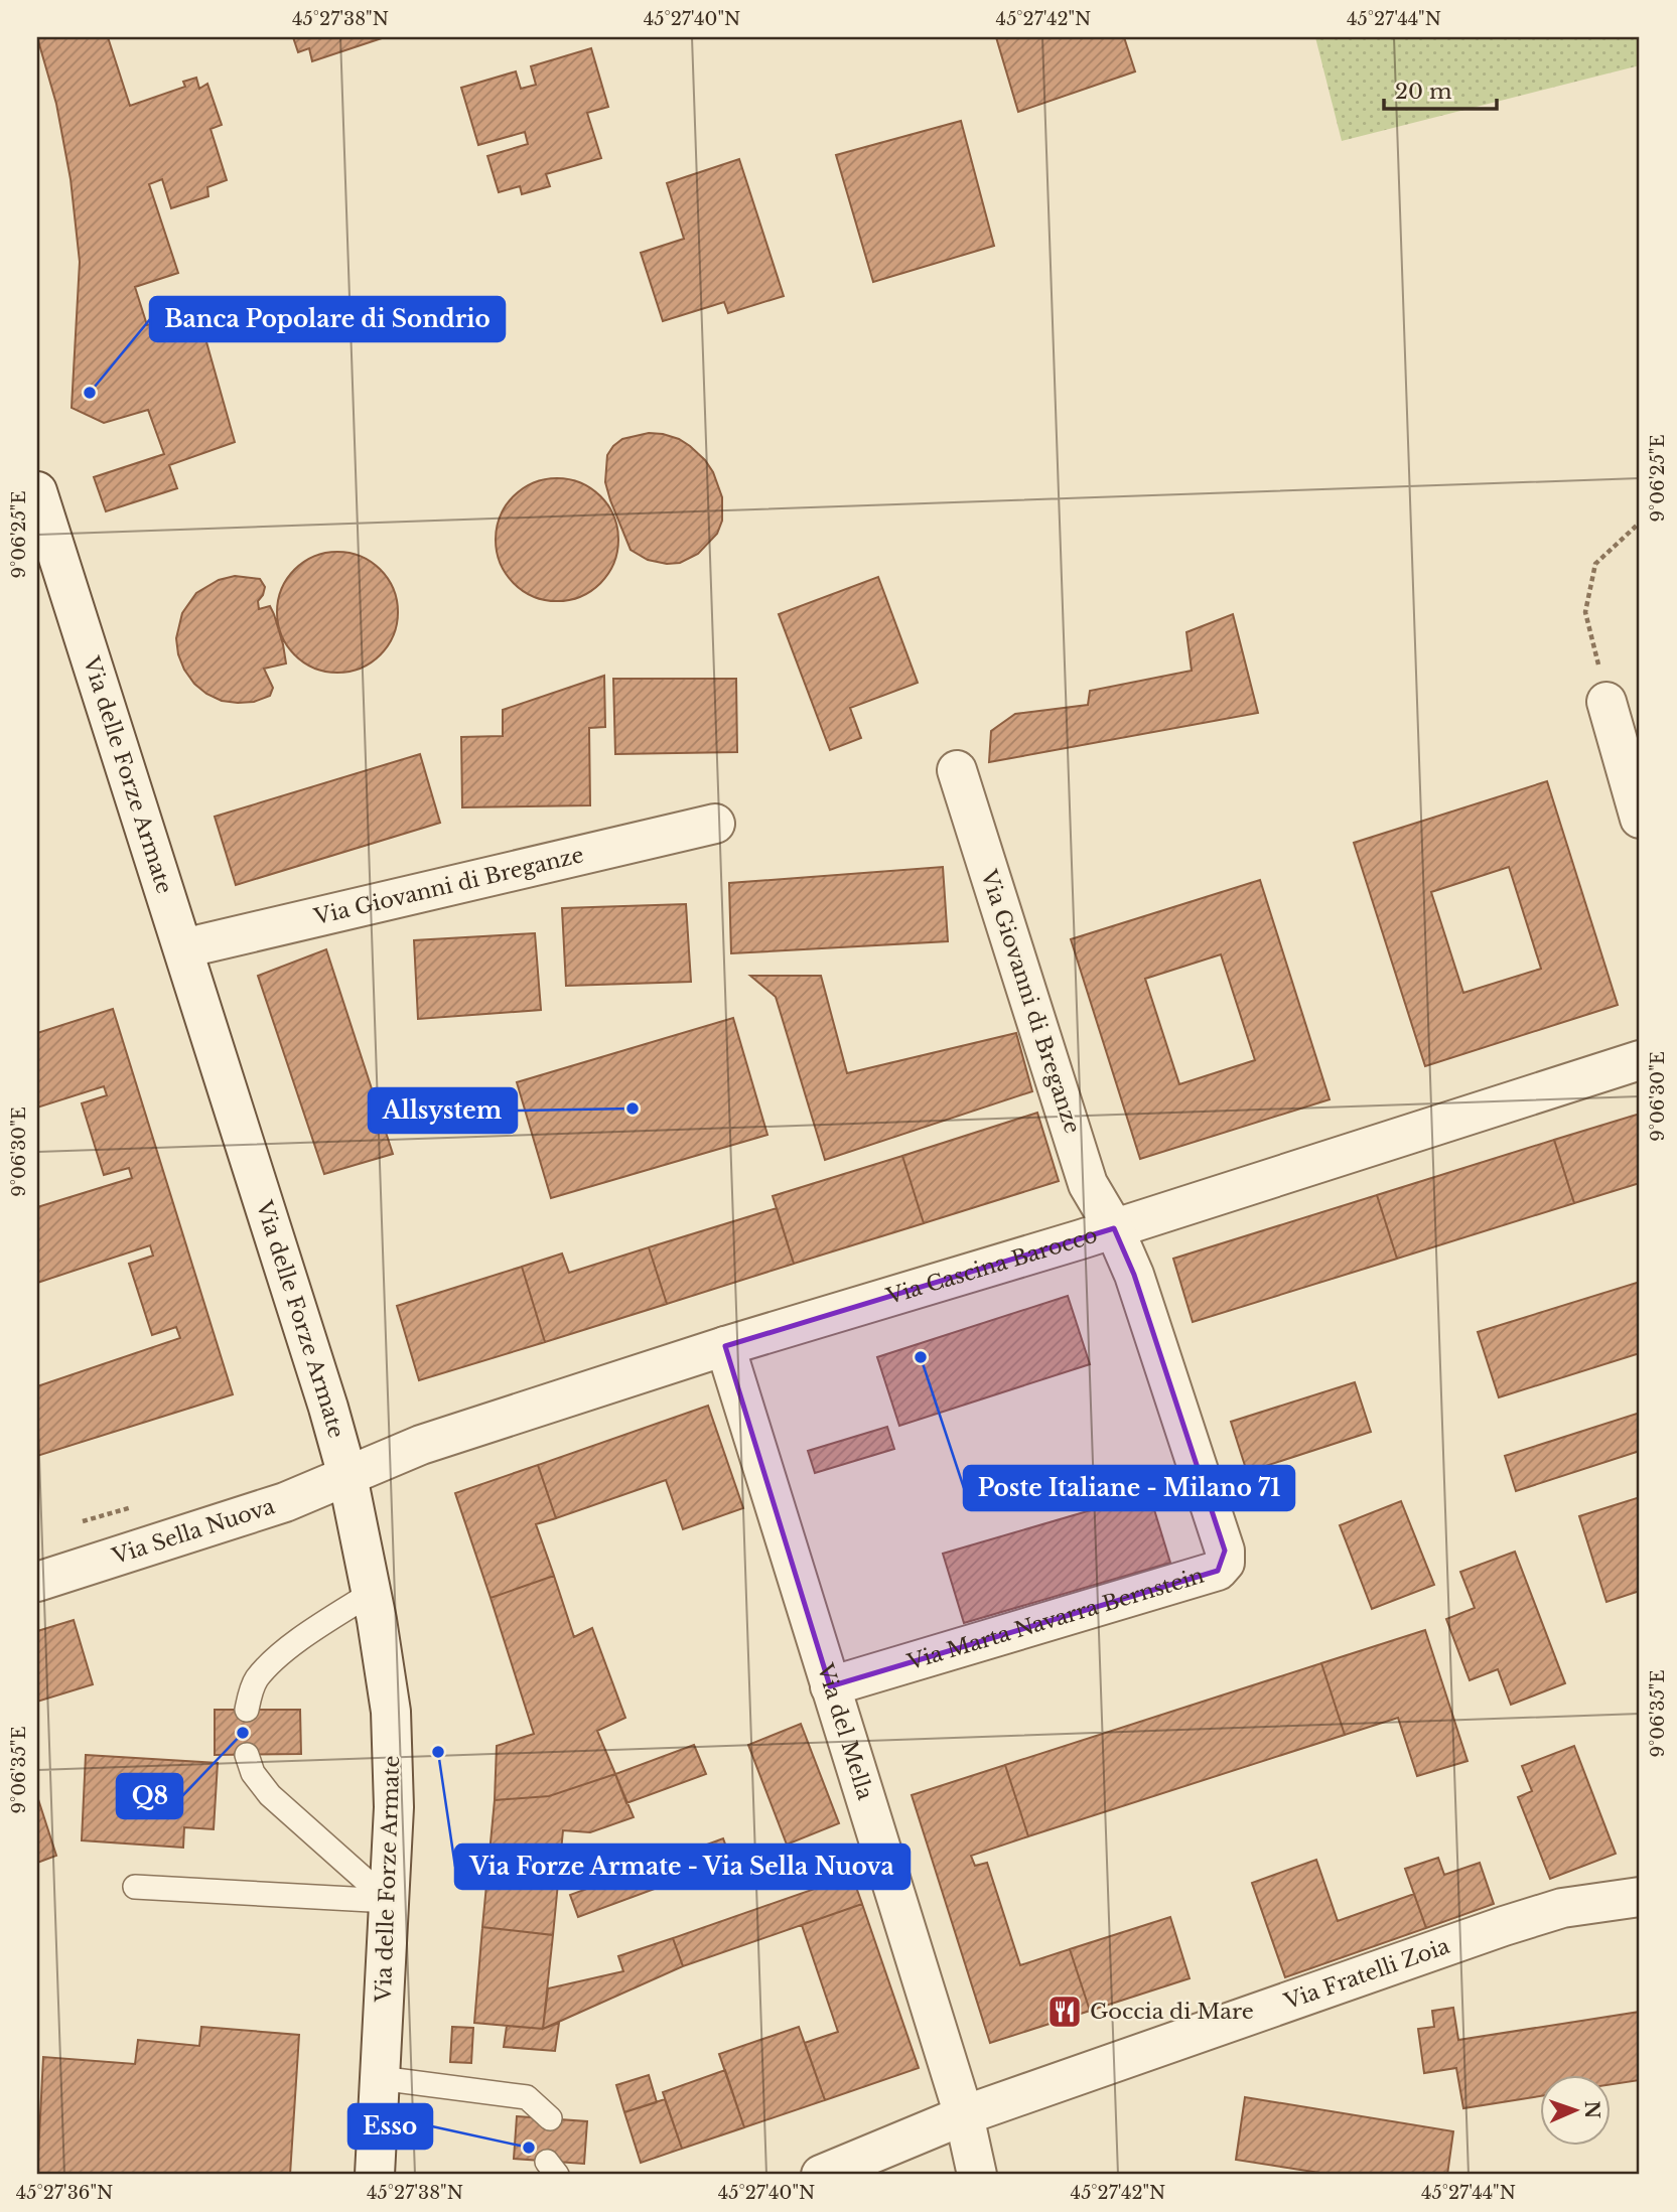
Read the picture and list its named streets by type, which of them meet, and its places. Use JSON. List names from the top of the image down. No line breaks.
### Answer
{"streets":{"street":["Via delle Forze Armate","Via Giovanni di Breganze","Via Cascina Barocco","Via Sella Nuova","Via Marta Navarra Bernstein","Via del Mella","Via Fratelli Zoia"]},"crossings":[["Via delle Forze Armate","Via Giovanni di Breganze"],["Via delle Forze Armate","Via Cascina Barocco"],["Via delle Forze Armate","Via Sella Nuova"],["Via Giovanni di Breganze","Via Cascina Barocco"],["Via Giovanni di Breganze","Via Marta Navarra Bernstein"],["Via Cascina Barocco","Via Sella Nuova"],["Via Cascina Barocco","Via Marta Navarra Bernstein"],["Via Cascina Barocco","Via del Mella"],["Via Marta Navarra Bernstein","Via del Mella"],["Via del Mella","Via Fratelli Zoia"]],"places":{"other":["Banca Popolare di Sondrio","Allsystem","Poste Italiane - Milano 71","Q8","Via Forze Armate - Via Sella Nuova","Esso"],"restaurant":["Goccia di Mare"]},"scale_bar":"20 m","north":"right","coordinates":["45°27'38\"N","45°27'40\"N","45°27'42\"N","45°27'44\"N","9°06'25\"E","9°06'30\"E","9°06'35\"E","45°27'36\"N"]}
